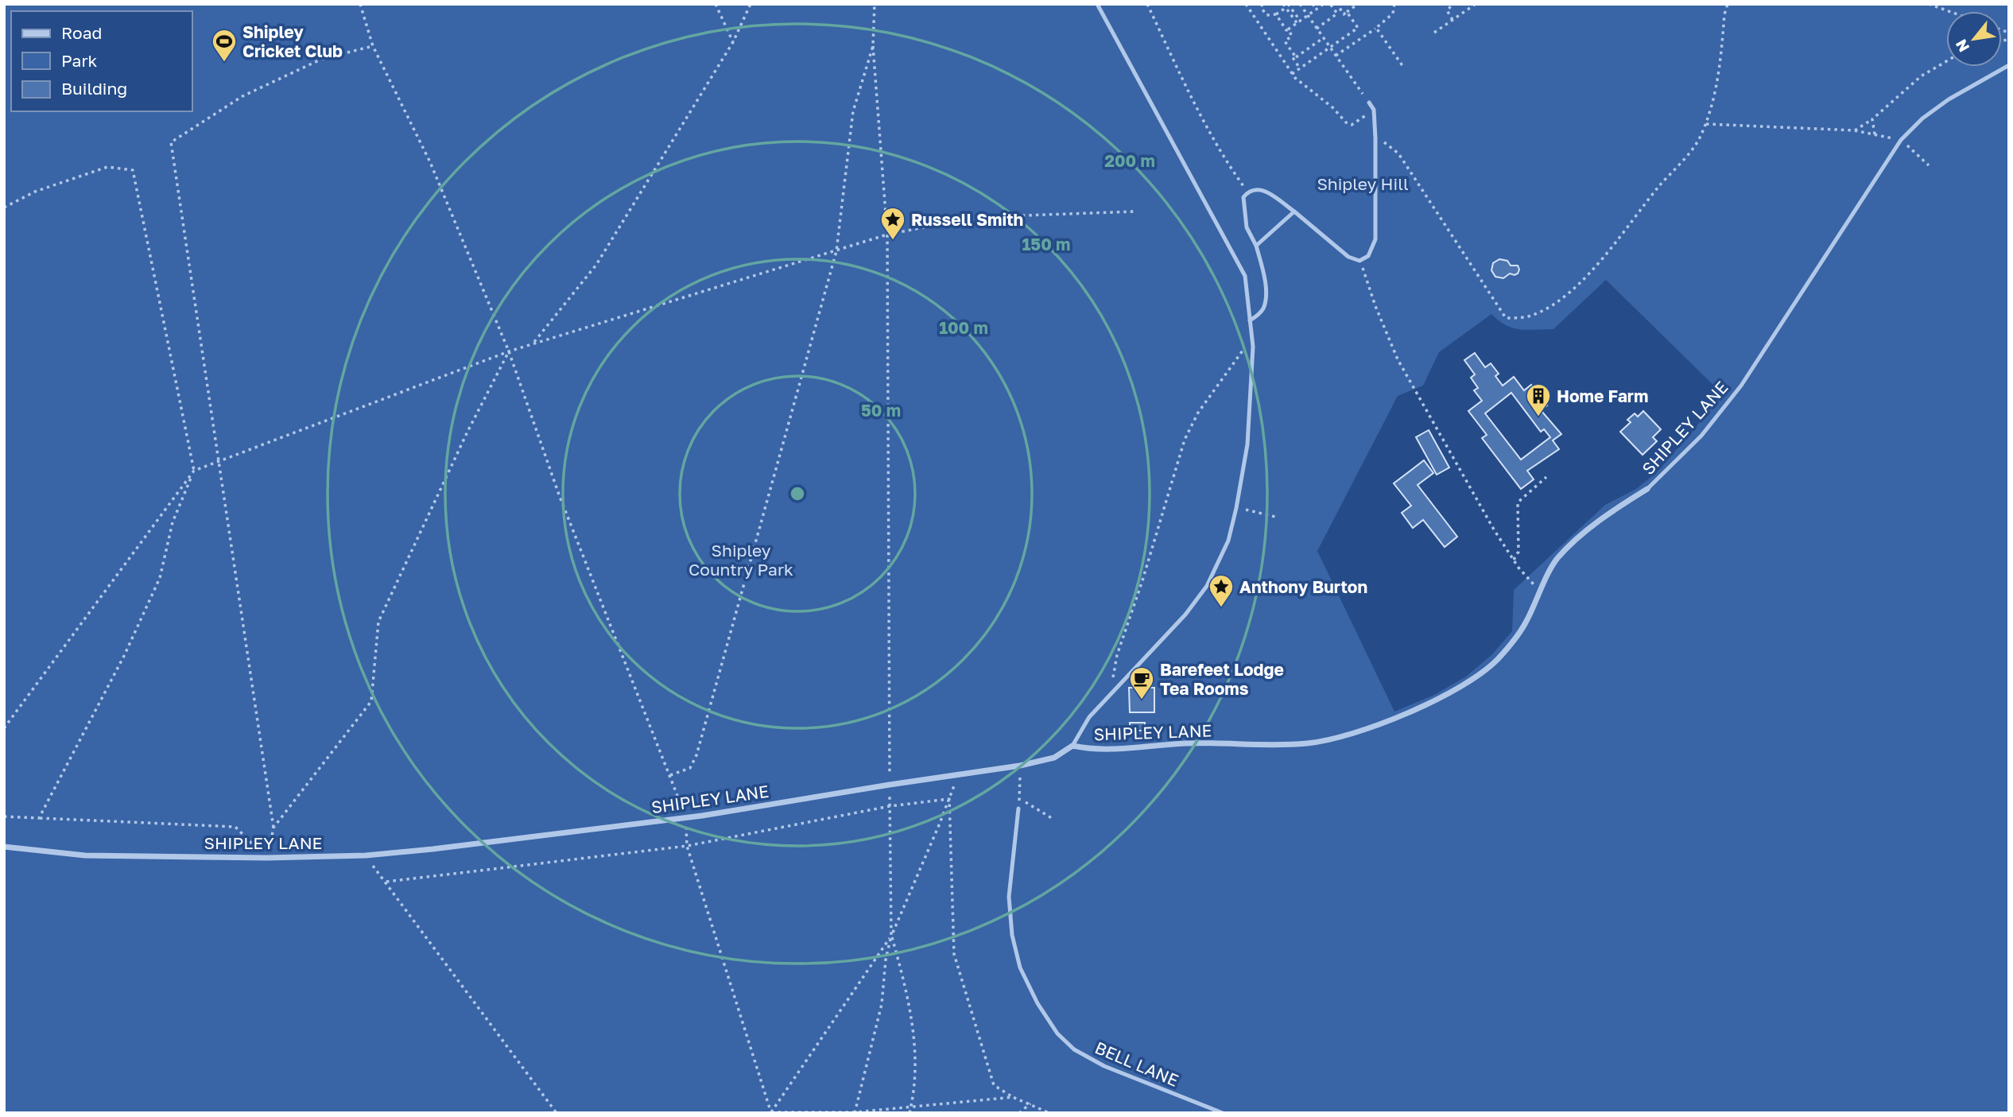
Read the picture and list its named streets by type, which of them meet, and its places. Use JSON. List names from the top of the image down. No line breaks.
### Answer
{"streets":{"street":["SHIPLEY LANE"],"lane":["BELL LANE"]},"parks":["Shipley Hill","Shipley Country Park"],"places":{"sports":["Shipley Cricket Club"],"place":["Russell Smith","Anthony Burton"],"building":["Home Farm"],"cafe":["Barefeet Lodge Tea Rooms"]},"legend":["Road","Park","Building"],"north":"bottom left","rings":["200 m","150 m","100 m","50 m"]}
